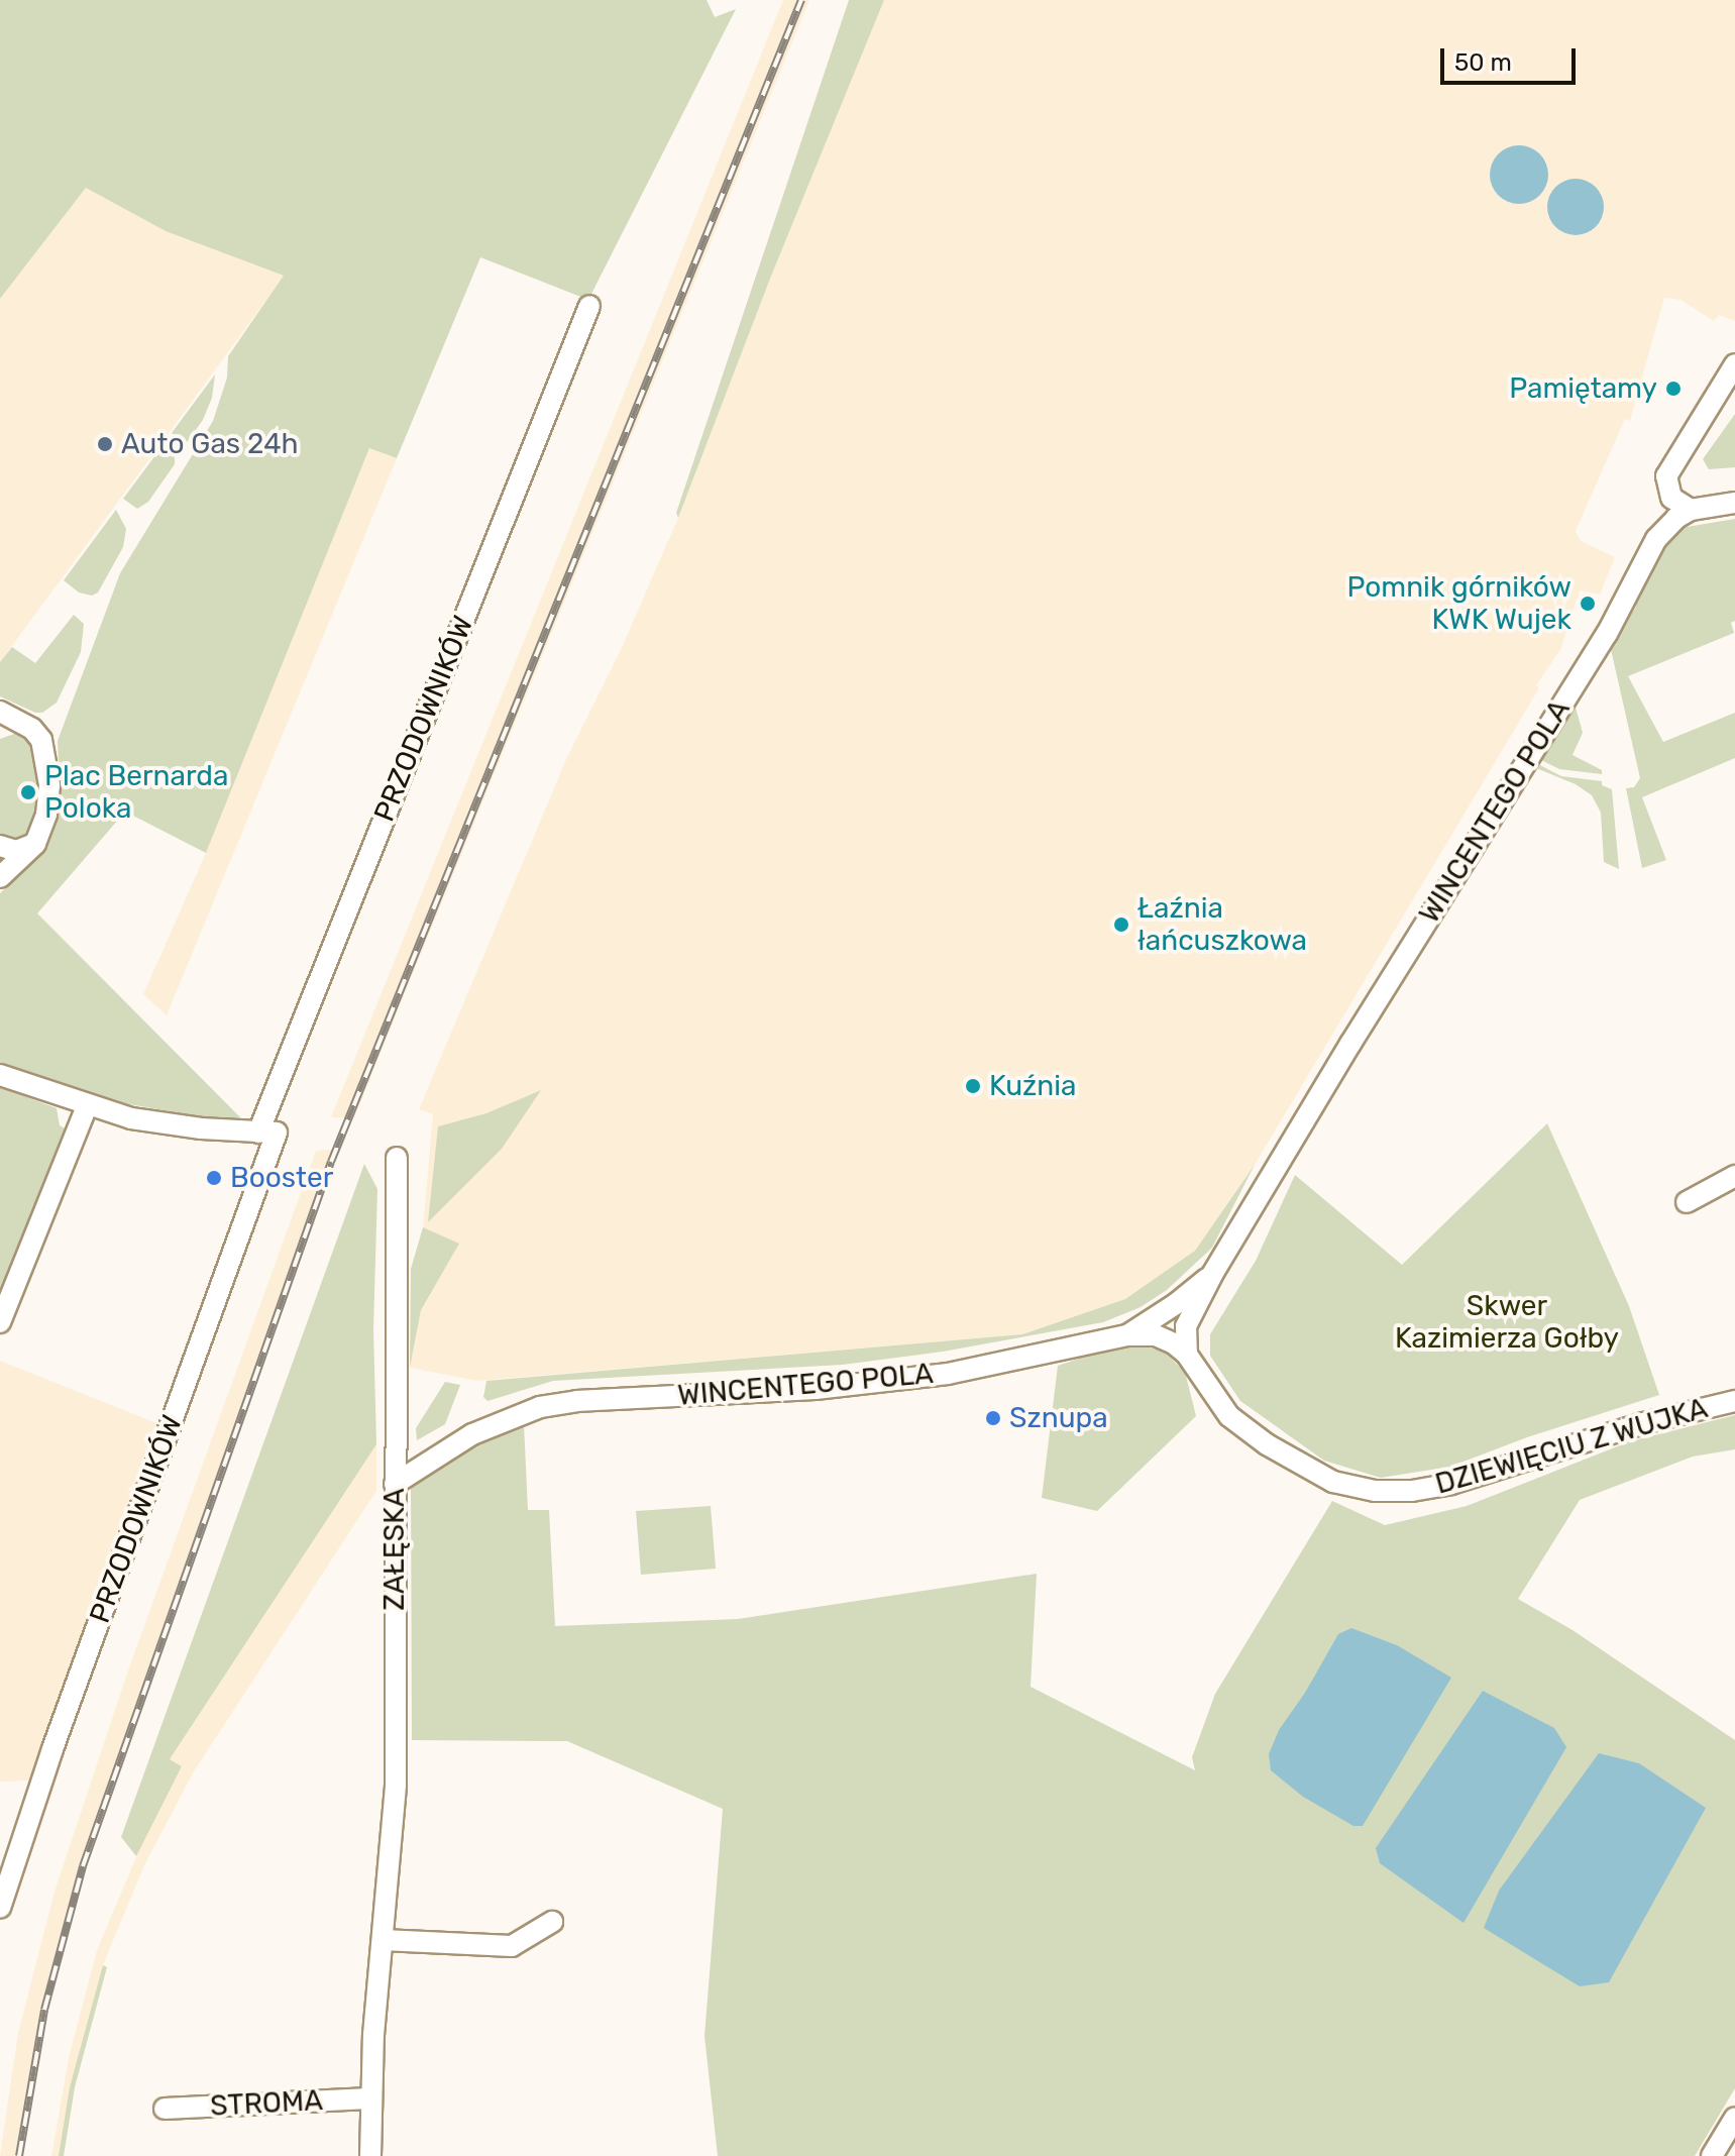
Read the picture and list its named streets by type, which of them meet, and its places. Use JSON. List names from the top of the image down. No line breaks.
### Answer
{"streets":{"street":["PRZODOWNIKÓW","WINCENTEGO POLA","DZIEWIĘCIU Z WUJKA","ZAŁĘSKA","STROMA"]},"crossings":[["WINCENTEGO POLA","DZIEWIĘCIU Z WUJKA"],["WINCENTEGO POLA","ZAŁĘSKA"],["ZAŁĘSKA","STROMA"]],"parks":["Skwer Kazimierza Gołby"],"places":["Pamiętamy","Auto Gas 24h","Pomnik górników KWK Wujek","Plac Bernarda Poloka","Łaźnia łańcuszkowa","Kuźnia","Booster","Sznupa"],"scale_bar":"50 m"}
